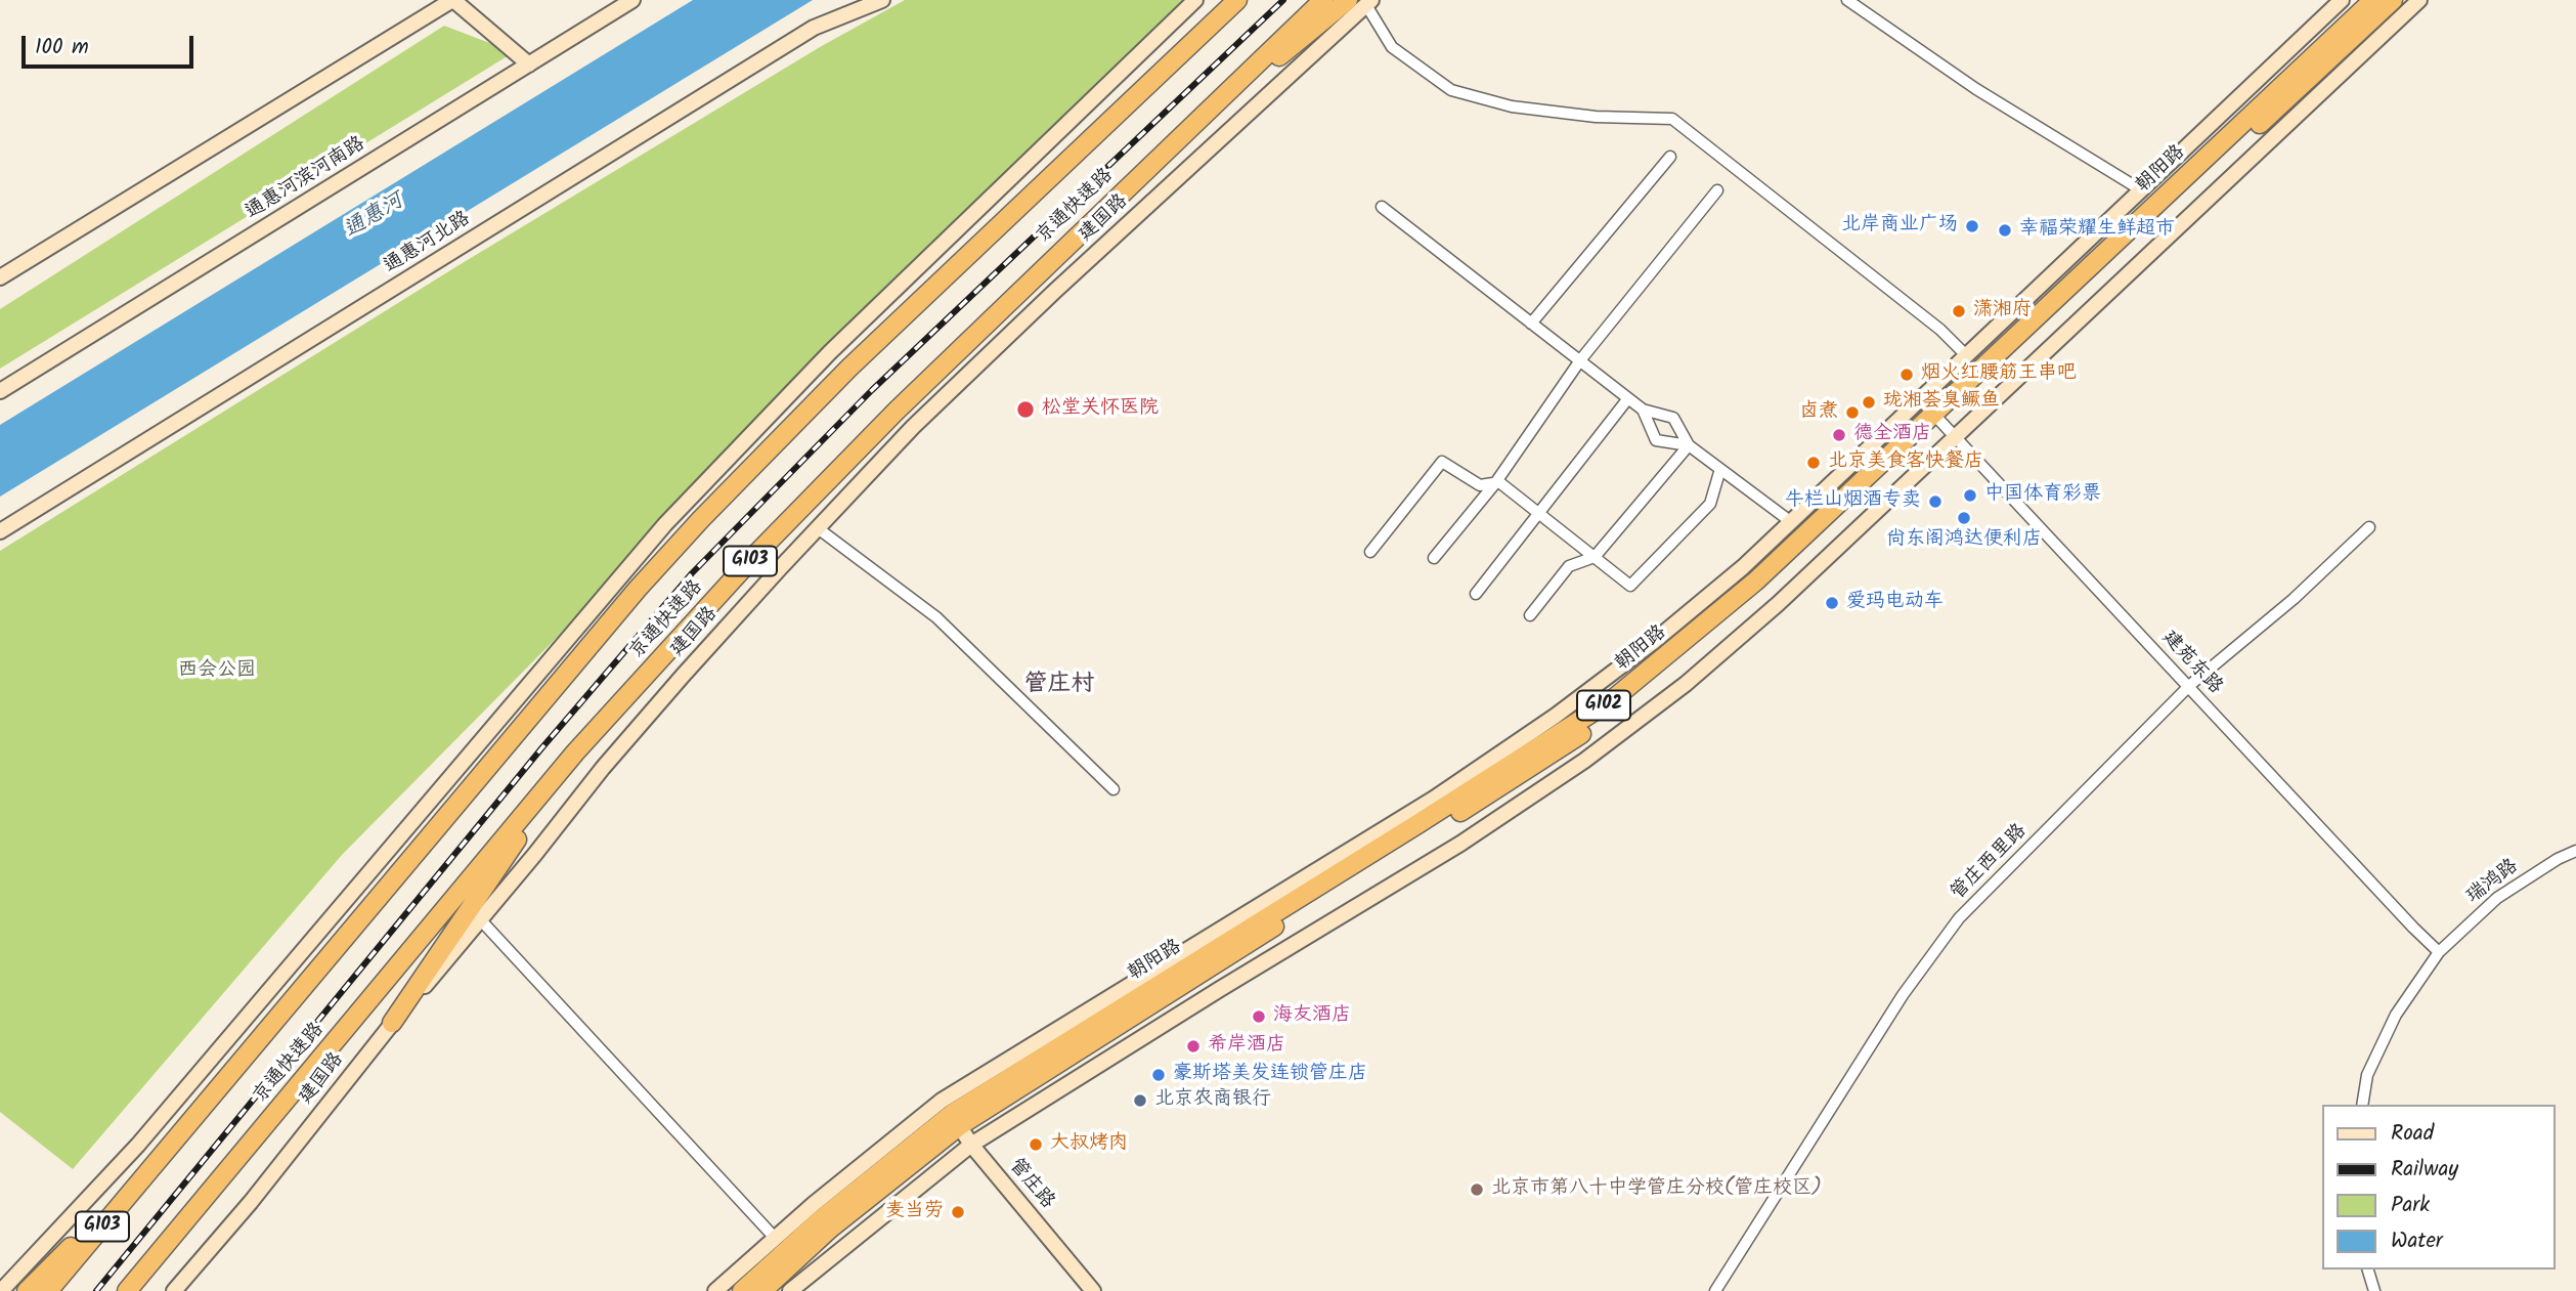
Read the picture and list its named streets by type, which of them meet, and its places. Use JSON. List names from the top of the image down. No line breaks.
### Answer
{"streets":{"highway":["朝阳路","京通快速路","G103","G102"],"street":["通惠河滨河南路","建国路","通惠河北路","建苑东路","管庄西里路","瑞鸿路","管庄路"]},"crossings":[["朝阳路","建苑东路"],["朝阳路","管庄路"],["建苑东路","管庄西里路"],["建苑东路","瑞鸿路"]],"districts":["管庄村"],"water":["通惠河"],"parks":["西会公园"],"places":["北岸商业广场","幸福荣耀生鲜超市","潇湘府","烟火红腰筋王串吧","珑湘荟臭鳜鱼","松堂关怀医院","卤煮","德全酒店","北京美食客快餐店","中国体育彩票","牛栏山烟酒专卖","尚东阁鸿达便利店","爱玛电动车","海友酒店","希岸酒店","豪斯塔美发连锁管庄店","北京农商银行","大叔烤肉","北京市第八十中学管庄分校(管庄校区)","麦当劳"],"legend":["Road","Railway","Park","Water"],"scale_bar":"100 m"}
